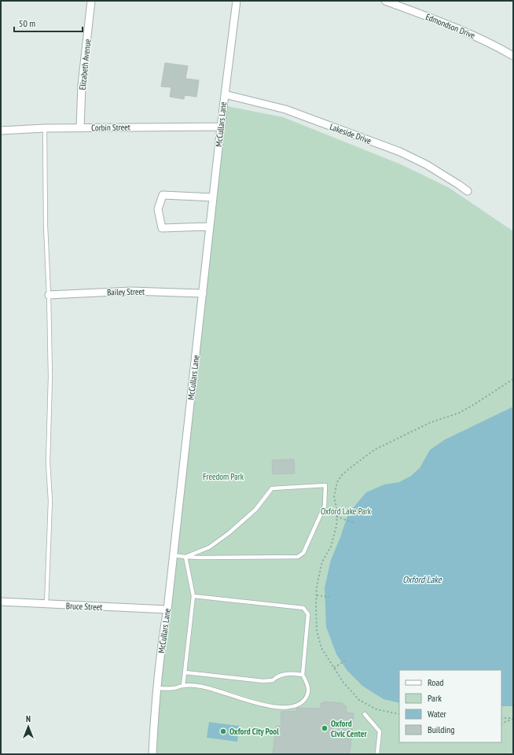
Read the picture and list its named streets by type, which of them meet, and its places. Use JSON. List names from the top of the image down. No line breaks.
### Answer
{"streets":{"street":["Edmondson Drive","Elizabeth Avenue","McCullars Lane","Corbin Street","Lakeside Drive","Bailey Street","Bruce Street"]},"crossings":[["Elizabeth Avenue","Corbin Street"],["McCullars Lane","Corbin Street"],["McCullars Lane","Lakeside Drive"],["McCullars Lane","Bailey Street"],["McCullars Lane","Bruce Street"]],"water":["Oxford Lake"],"parks":["Freedom Park","Oxford Lake Park"],"places":["Oxford Civic Center","Oxford City Pool"],"legend":["Road","Park","Water","Building"],"scale_bar":"50 m","north":"top"}
